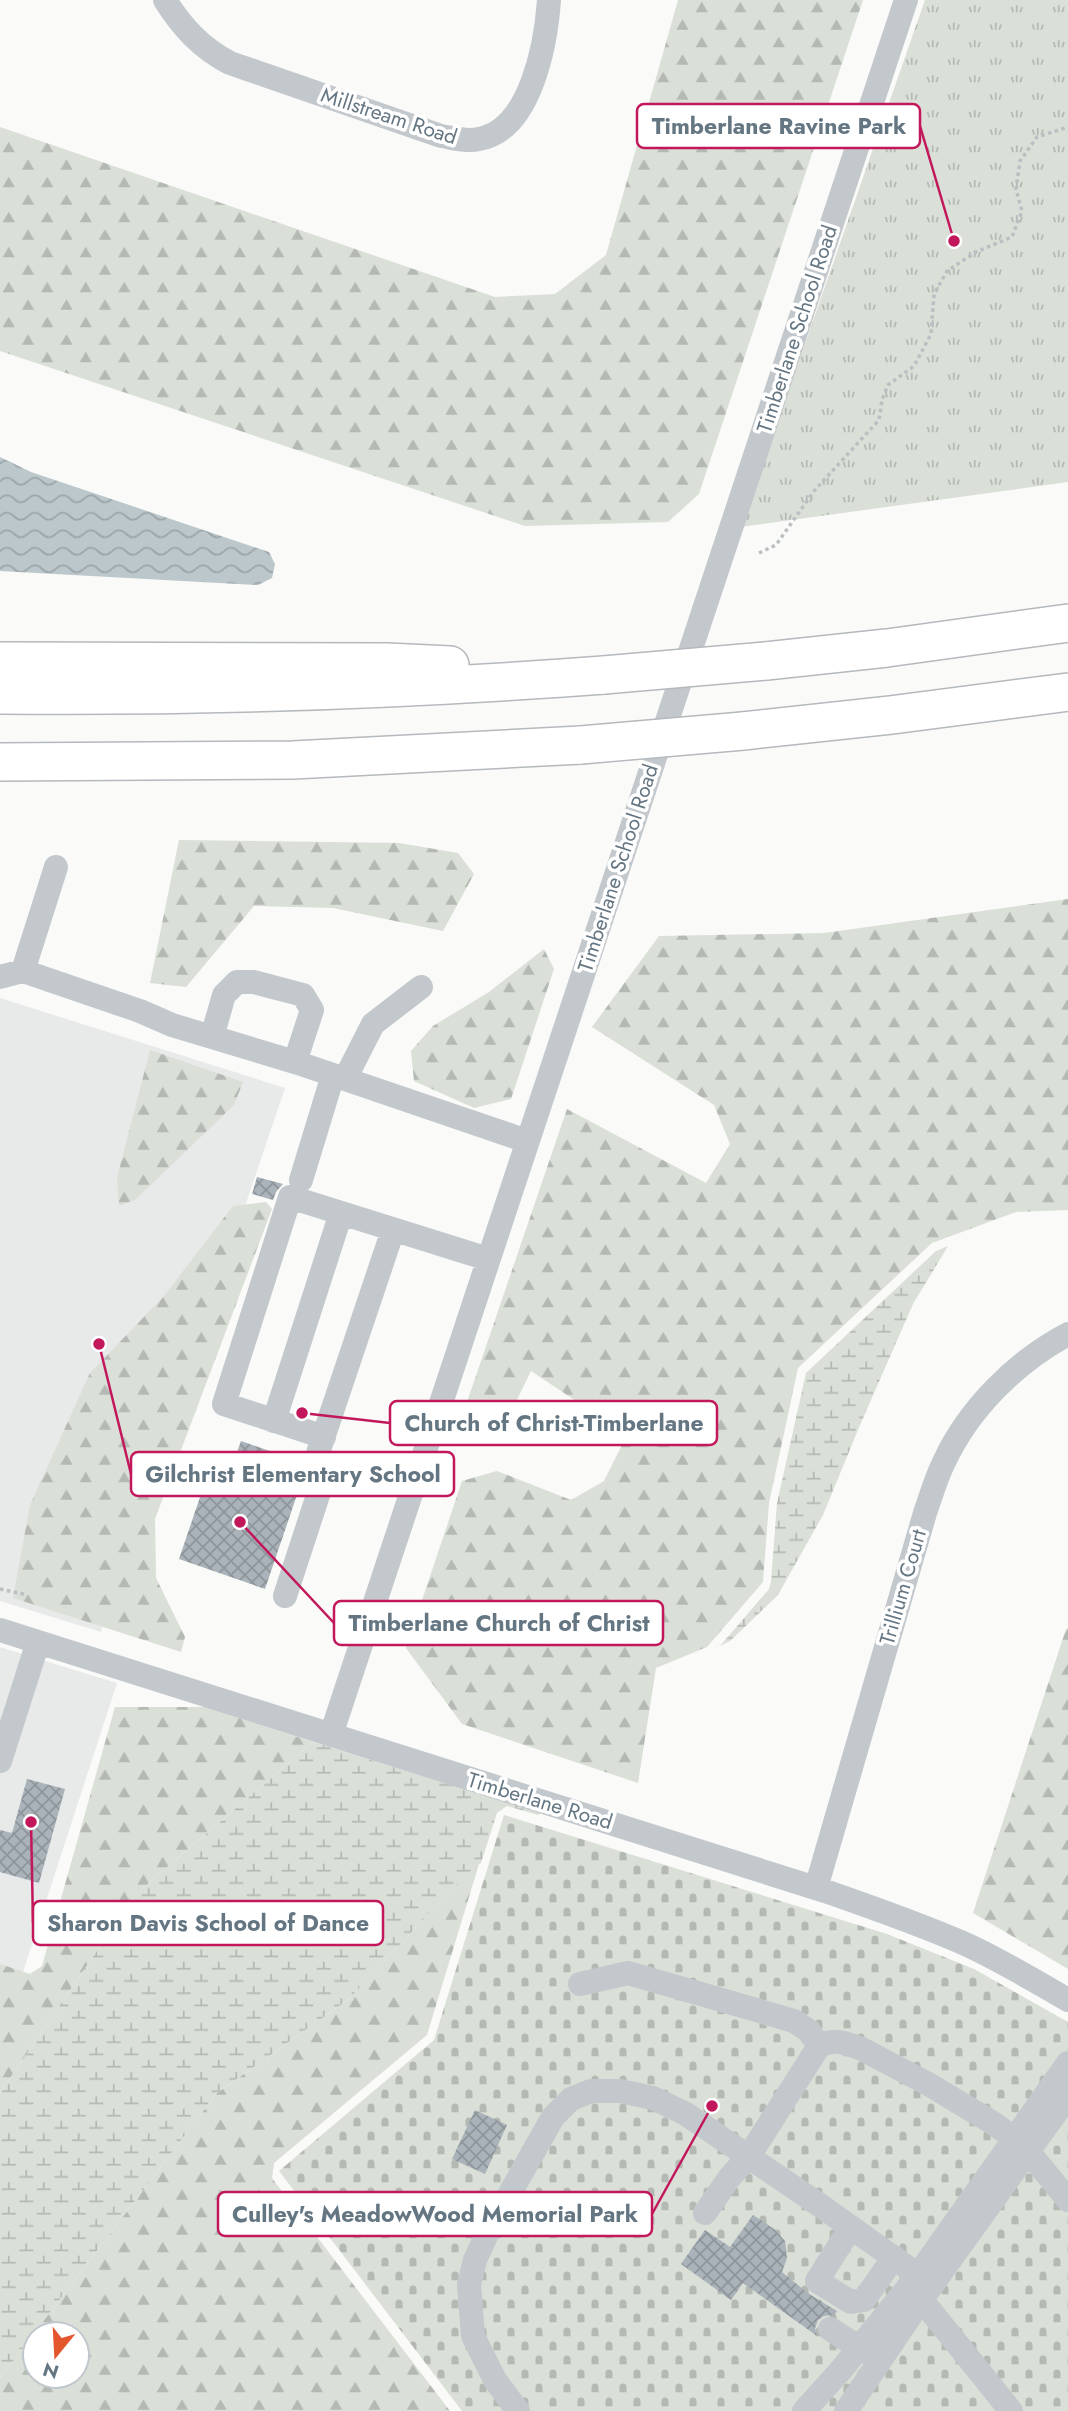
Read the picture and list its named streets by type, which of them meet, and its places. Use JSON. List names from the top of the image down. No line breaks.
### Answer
{"streets":{"street":["Millstream Road","Timberlane School Road","Trillium Court","Timberlane Road"]},"crossings":[["Timberlane School Road","Timberlane Road"],["Trillium Court","Timberlane Road"]],"places":["Timberlane Ravine Park","Gilchrist Elementary School","Church of Christ-Timberlane","Timberlane Church of Christ","Sharon Davis School of Dance","Culley's MeadowWood Memorial Park"],"north":"bottom"}
